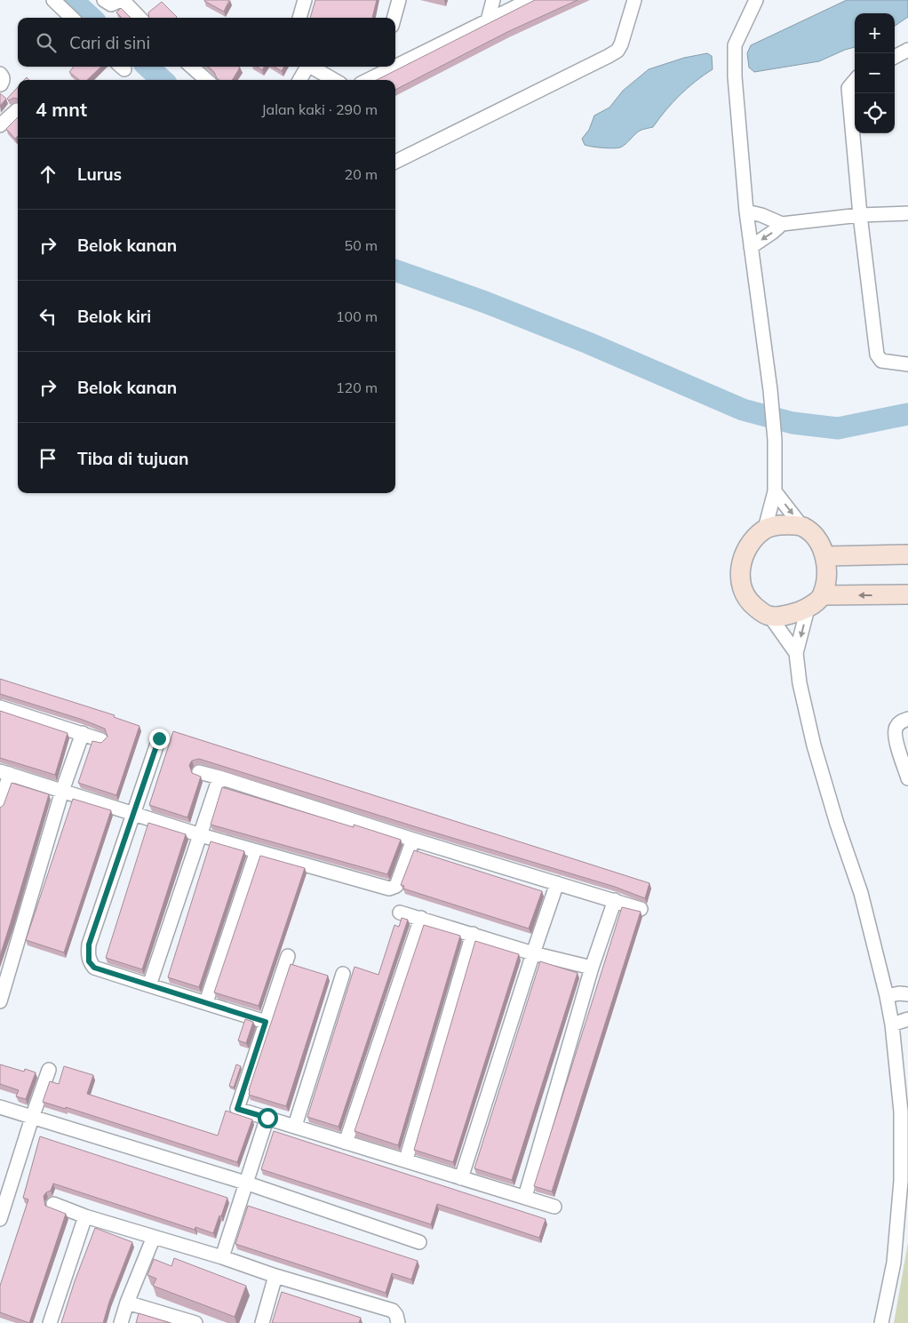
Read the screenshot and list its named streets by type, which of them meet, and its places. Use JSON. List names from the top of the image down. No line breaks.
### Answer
{"page":{"map_buttons":["+","−"],"search":"Cari di sini","heading":["4 mnt","Jalan kaki · 290 m"],"list":[["Lurus","20 m"],["Belok kanan","50 m"],["Belok kiri","100 m"],["Belok kanan","120 m"],"Tiba di tujuan"]}}
